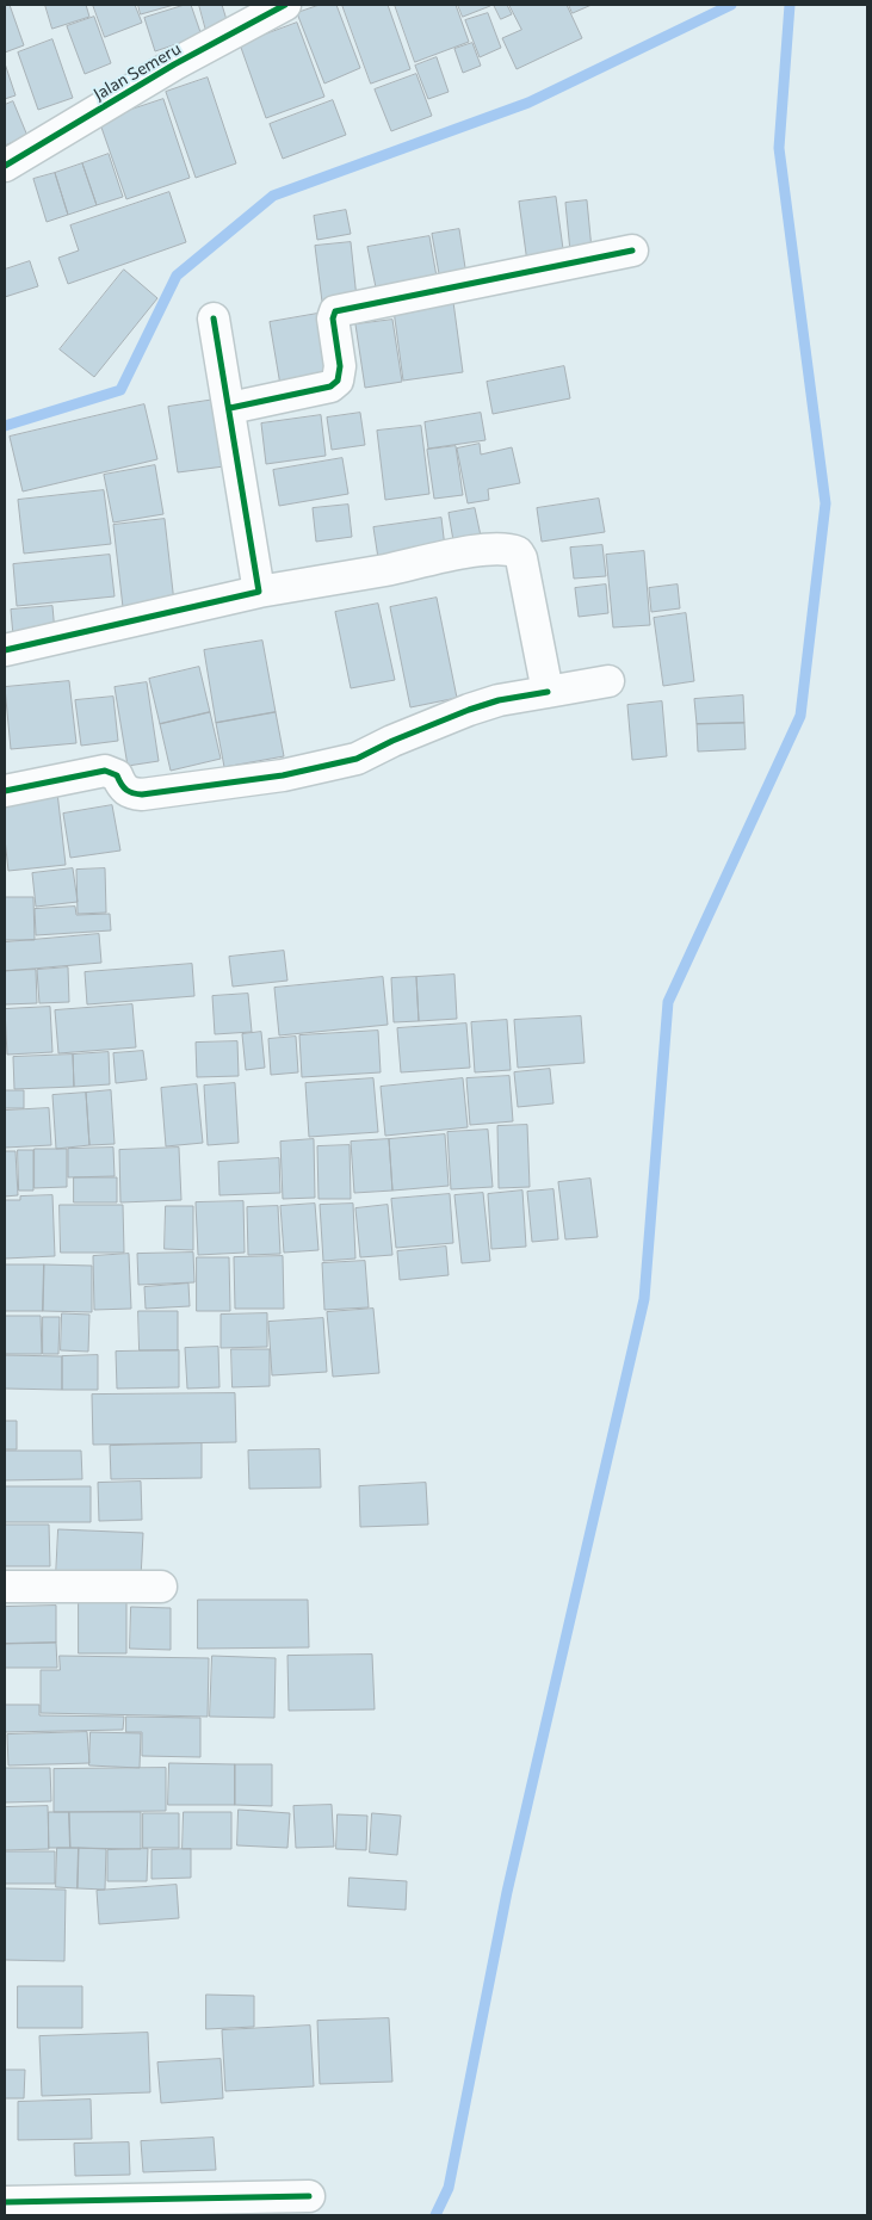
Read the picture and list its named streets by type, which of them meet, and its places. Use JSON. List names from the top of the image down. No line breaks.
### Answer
{"streets":{"street":["Jalan Semeru"]}}
